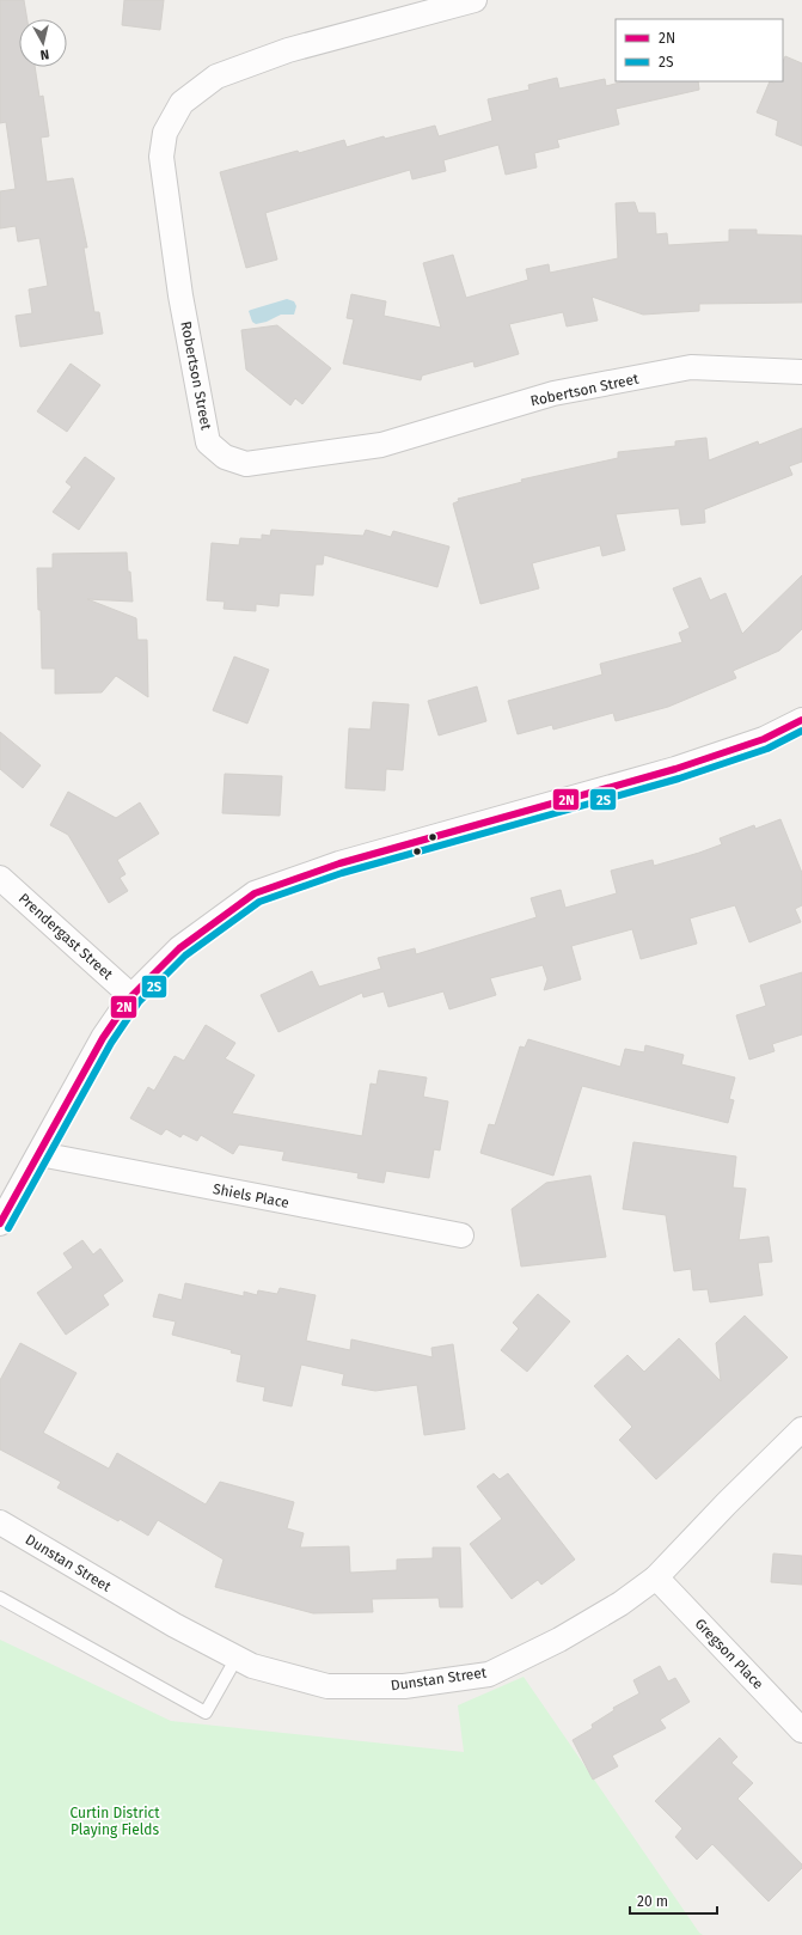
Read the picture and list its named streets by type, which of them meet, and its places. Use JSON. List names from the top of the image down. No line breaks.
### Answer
{"streets":{"street":["Robertson Street","Prendergast Street","Shiels Place","Dunstan Street","Gregson Place"]},"crossings":[["Dunstan Street","Gregson Place"]],"parks":["Curtin District Playing Fields"],"lines":["transit line 2N","transit line 2S"],"legend":["2N","2S"],"scale_bar":"20 m","north":"bottom"}
